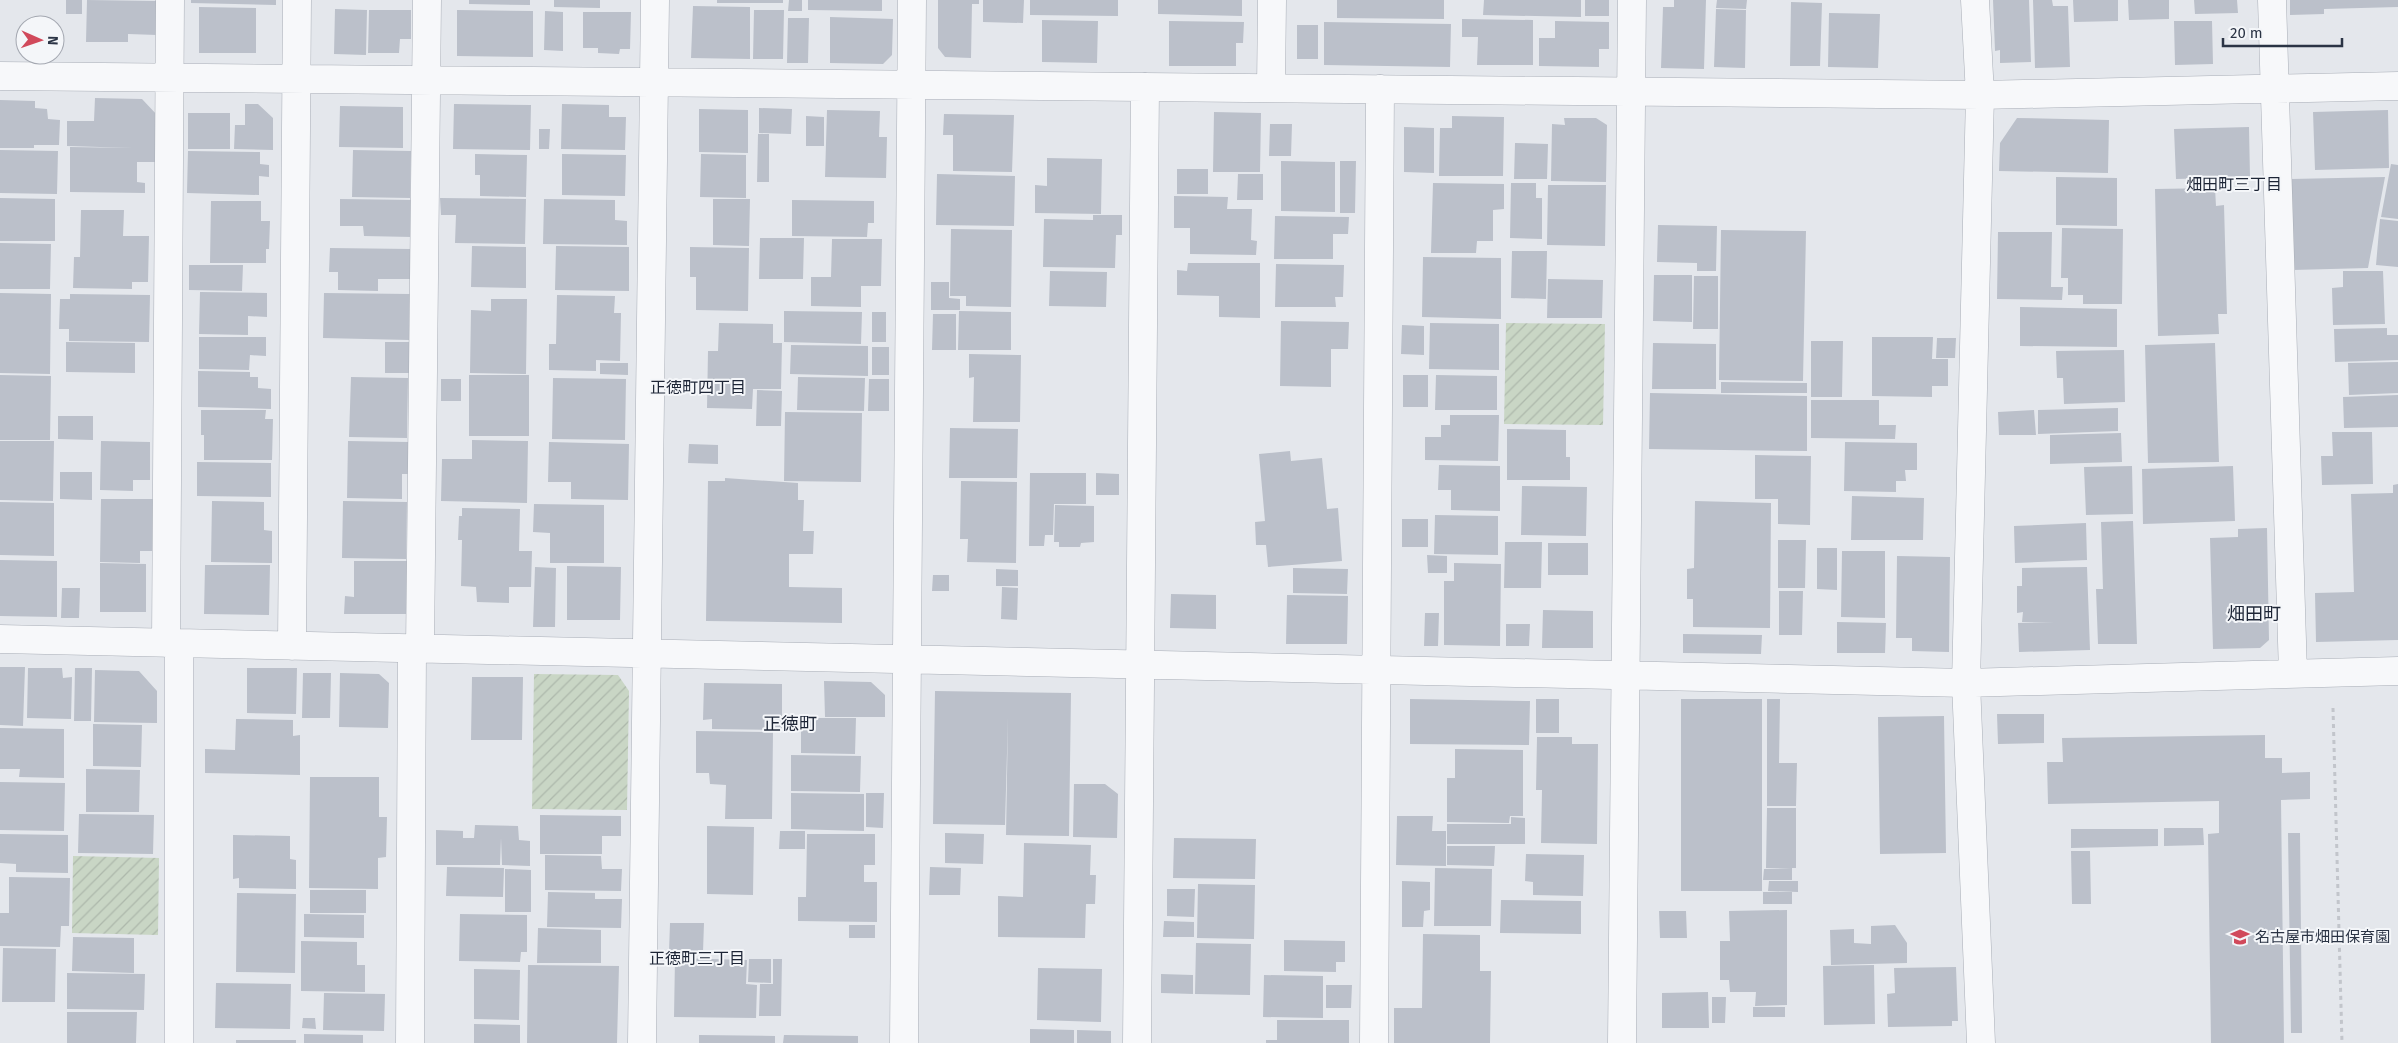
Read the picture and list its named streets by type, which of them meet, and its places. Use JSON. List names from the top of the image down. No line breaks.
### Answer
{"districts":["畑田町三丁目","正徳町四丁目","畑田町","正徳町","正徳町三丁目"],"places":{"school or university":["名古屋市畑田保育園"]},"scale_bar":"20 m","north":"right"}
